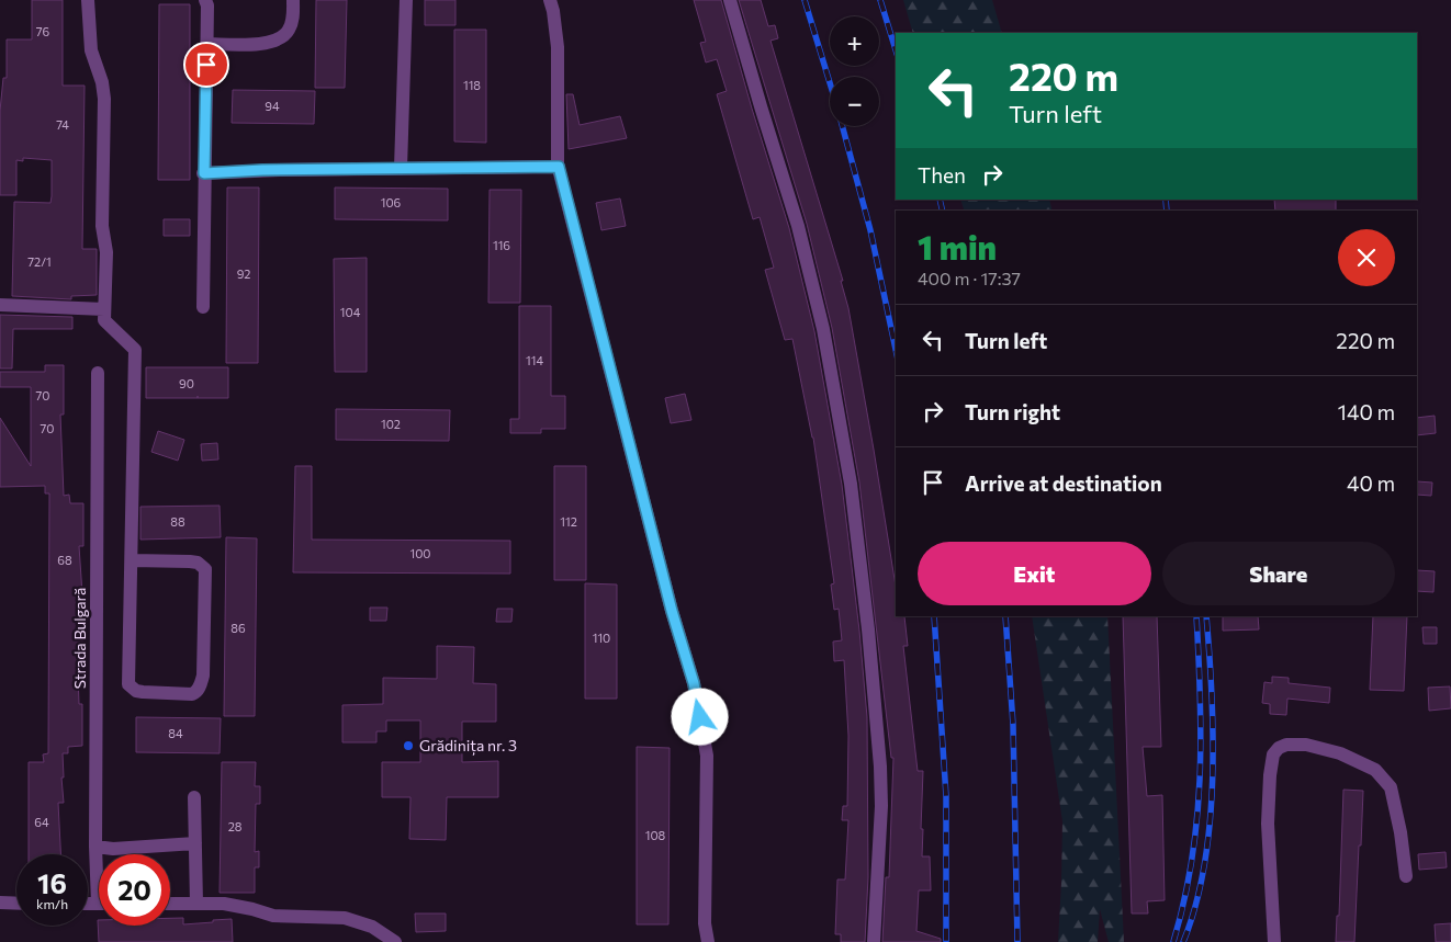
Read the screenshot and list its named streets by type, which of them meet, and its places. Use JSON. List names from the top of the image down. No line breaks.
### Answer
{"streets":{"lane":["Strada Bulgară"]},"places":["Grădinița nr. 3"],"house_numbers":["76","118","94","74","106","116","72/1","92","104","114","90","70","102","70","88","112","100","68","86","110","84","64","28","108"],"page":{"map_buttons":["+","−"],"turn":["220 m","Turn left"],"then":"Then","heading":["1 min","400 m · 17:37"],"list":[{"name":"Turn left","value":"220 m"},{"name":"Turn right","value":"140 m"},{"name":"Arrive at destination","value":"40 m"}],"buttons":["Exit","Share"],"speed":"16 km/h","limit":"20"}}
